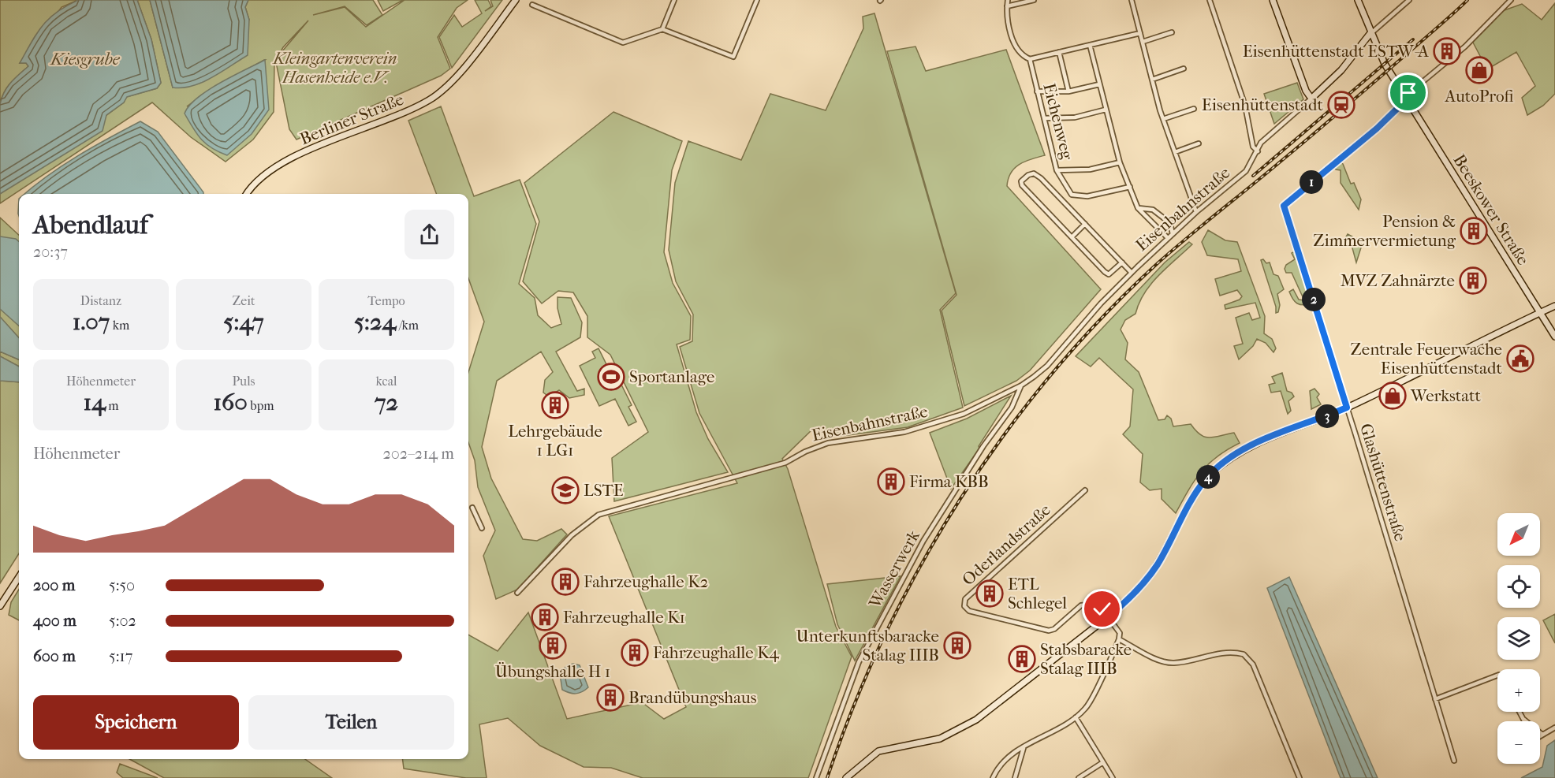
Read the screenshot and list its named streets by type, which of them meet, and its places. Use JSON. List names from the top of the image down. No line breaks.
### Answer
{"streets":{"street":["Berliner Straße","Eichenweg","Eisenbahnstraße","Beeskower Straße","Glashüttenstraße","Oderlandstraße","Wasserwerk"]},"crossings":[["Eisenbahnstraße","Wasserwerk"],["Beeskower Straße","Glashüttenstraße"]],"water":["Kiesgrube"],"parks":["Kleingartenverein Hasenheide e.V."],"places":{"building":["Eisenhüttenstadt ESTW-A","Pension & Zimmervermietung","MVZ Zahnärzte","Lehrgebäude 1 LG1","Firma KBB","Fahrzeughalle K2","ETL Schlegel","Fahrzeughalle K1","Übungshalle H 1","Unterkunftsbaracke Stalag IIIB","Fahrzeughalle K4","Stabsbaracke Stalag IIIB","Brandübungshaus"],"shop":["AutoProfi","Werkstatt"],"station":["Eisenhüttenstadt"],"public building":["Zentrale Feuerwache Eisenhüttenstadt"],"sports":["Sportanlage"],"school or university":["LSTE"]},"north":"bottom left","page":{"pins":["1","2","3","4"],"heading":["Abendlauf","20:37"],"stats":[["Distanz","1.07 km"],["Zeit","5:47"],["Tempo","5:24 /km"],["Höhenmeter","14 m"],["Puls","160 bpm"],["kcal","72"]],"chart":["Höhenmeter","202–214 m"],"map_buttons":["+","−"],"list":[{"name":"200 m","note":"5:50"},{"name":"400 m","note":"5:02"},{"name":"600 m","note":"5:17"}],"buttons":["Speichern","Teilen"]}}
